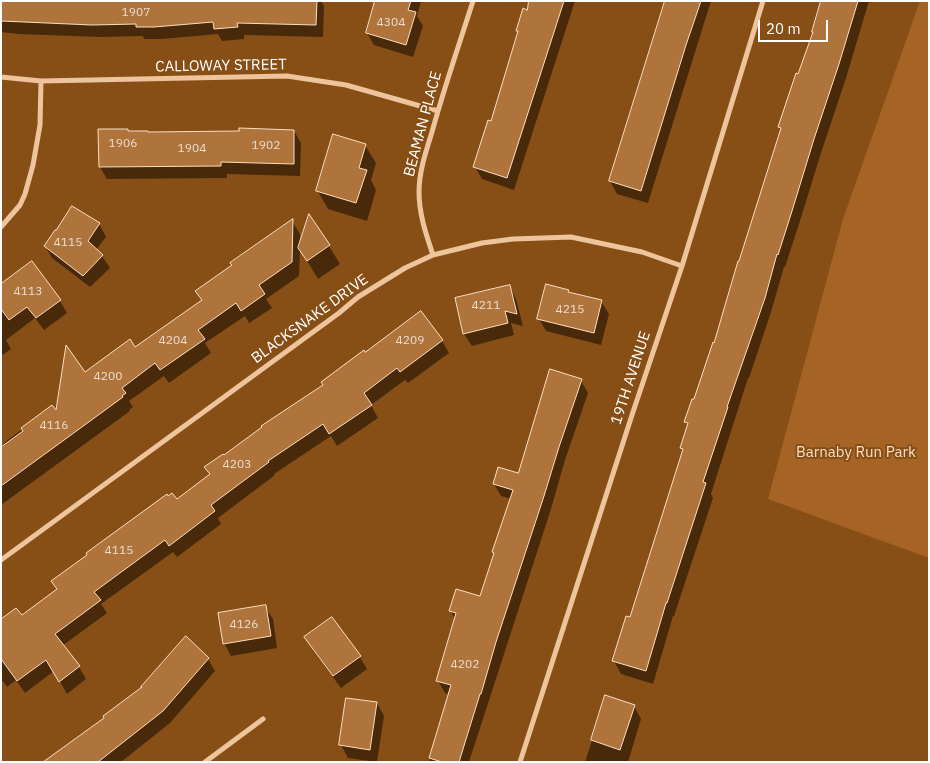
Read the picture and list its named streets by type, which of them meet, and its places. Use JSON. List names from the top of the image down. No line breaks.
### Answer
{"streets":{"street":["CALLOWAY STREET","BEAMAN PLACE","BLACKSNAKE DRIVE","19TH AVENUE"]},"crossings":[["CALLOWAY STREET","BEAMAN PLACE"],["BEAMAN PLACE","BLACKSNAKE DRIVE"],["BLACKSNAKE DRIVE","19TH AVENUE"]],"parks":["Barnaby Run Park"],"house_numbers":["1907","4304","1906","1902","1904","4115","4113","4211","4215","4204","4209","4200","4116","4203","4115","4126","4202"],"scale_bar":"20 m"}
